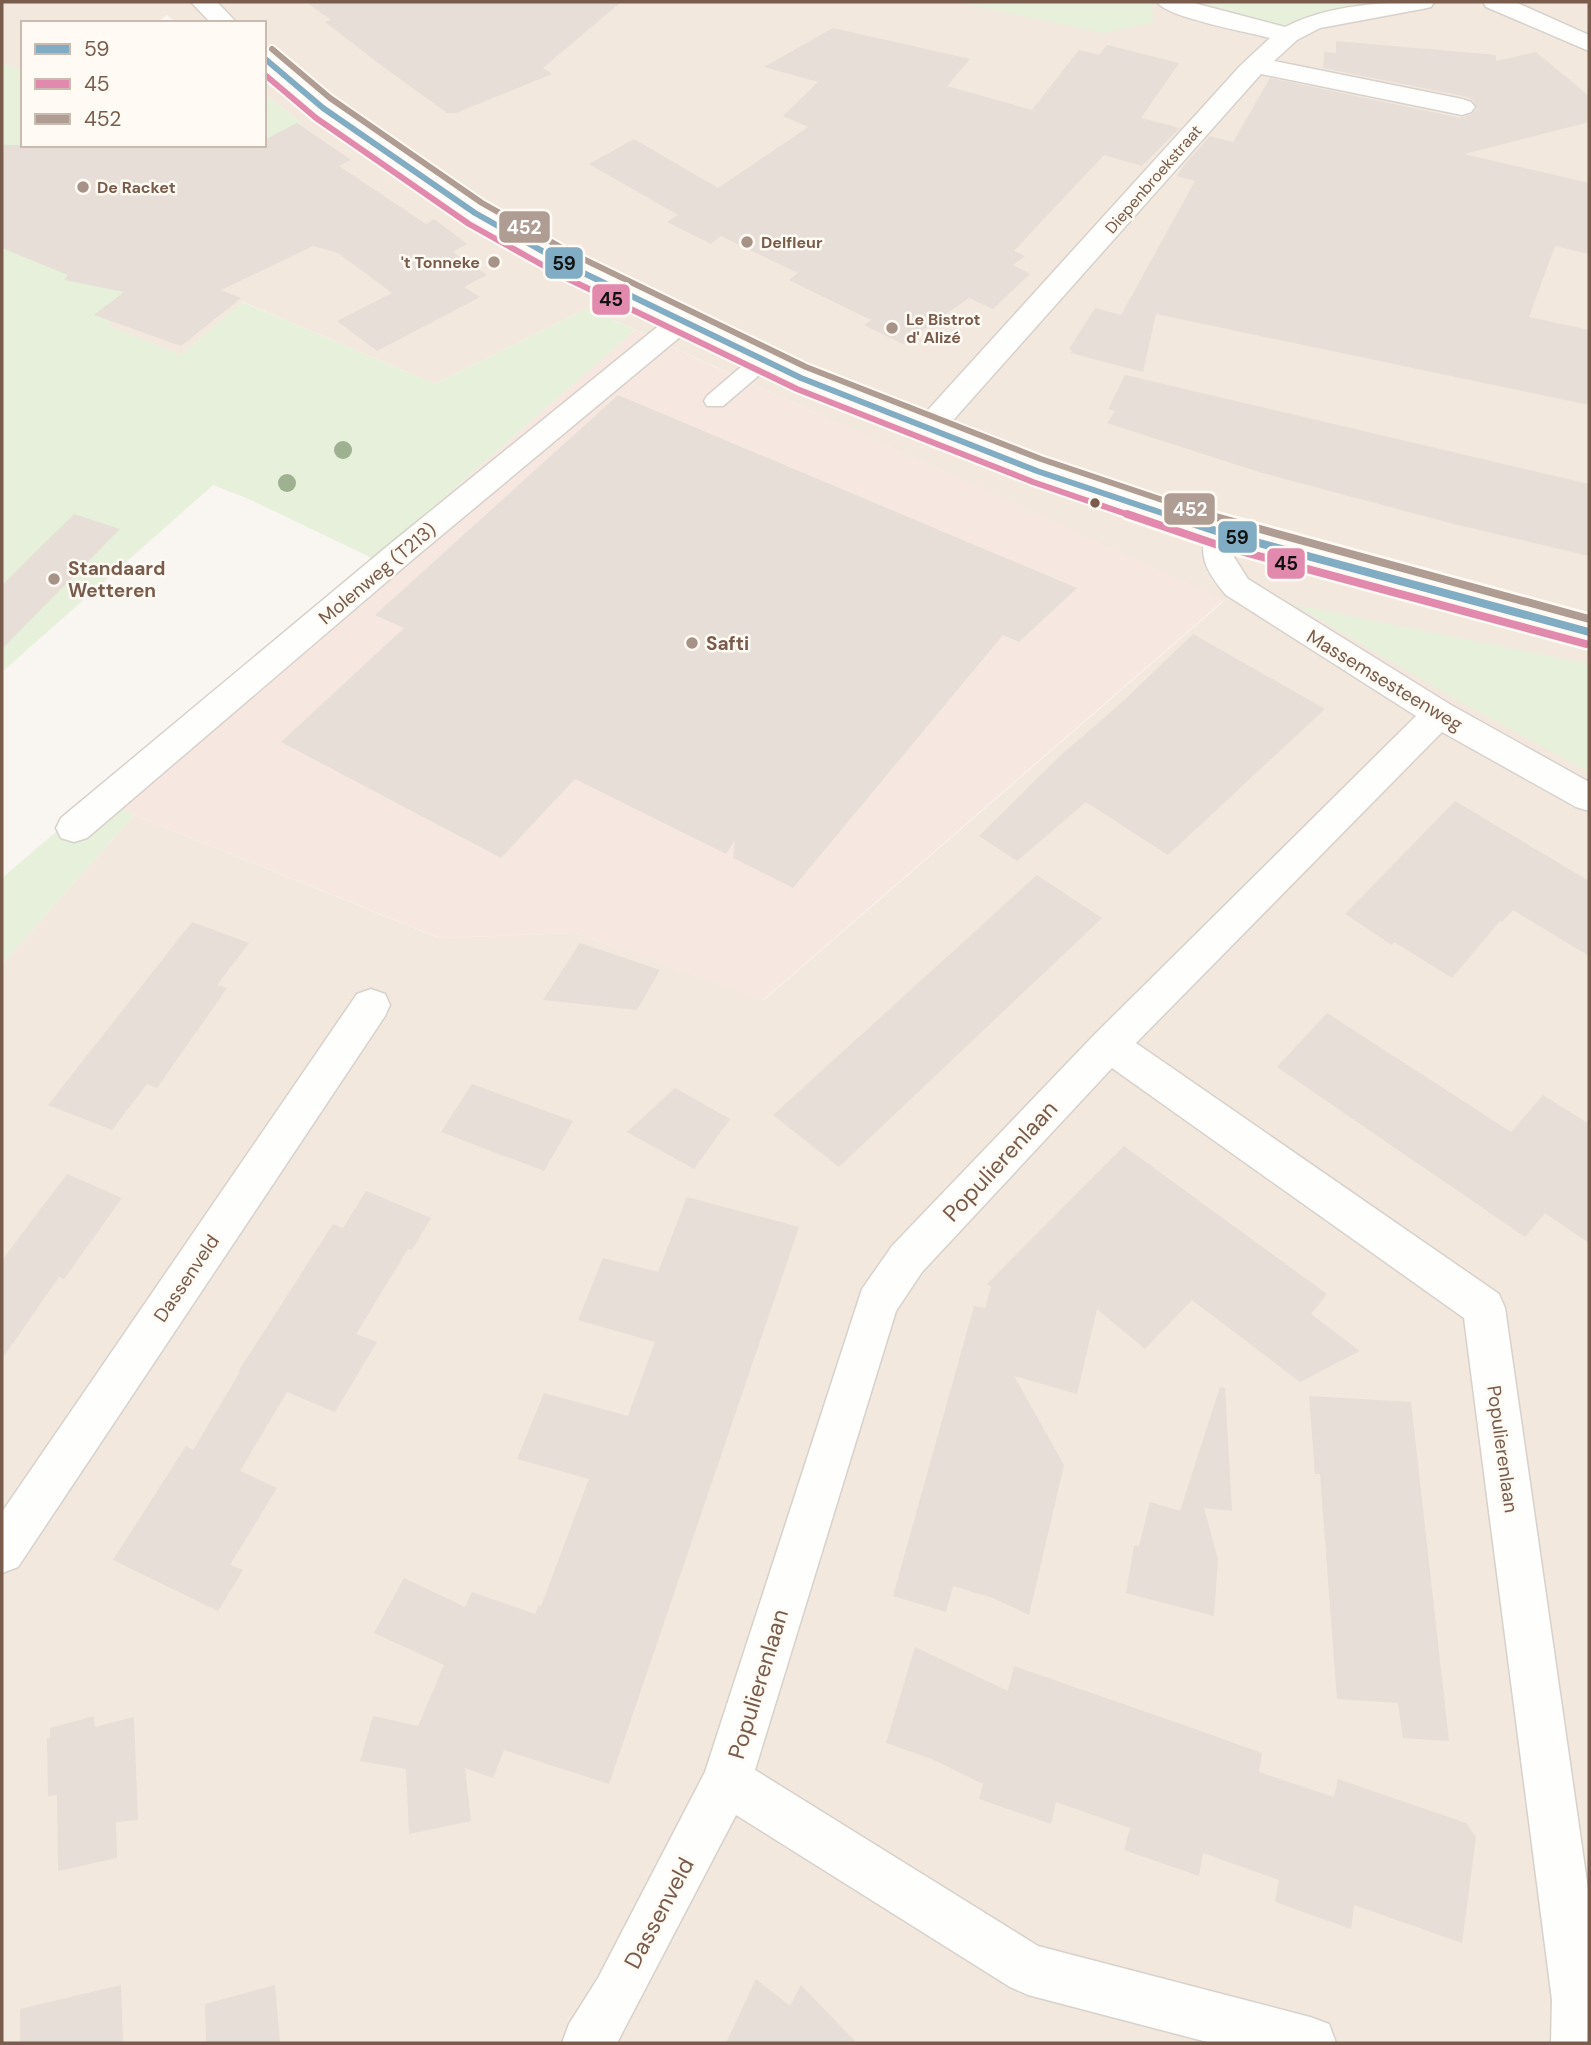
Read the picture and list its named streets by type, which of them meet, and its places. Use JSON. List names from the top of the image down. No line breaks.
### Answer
{"streets":{"street":["Diepenbroekstraat","Molenweg (T213)","Massemsesteenweg","Populierenlaan","Dassenveld"]},"crossings":[["Massemsesteenweg","Populierenlaan"],["Populierenlaan","Dassenveld"]],"places":["De Racket","Delfleur","'t Tonneke","Le Bistrot d' Alizé","Standaard Wetteren","Safti"],"lines":["transit line 452","transit line 59","transit line 45"],"legend":["59","45","452"]}
